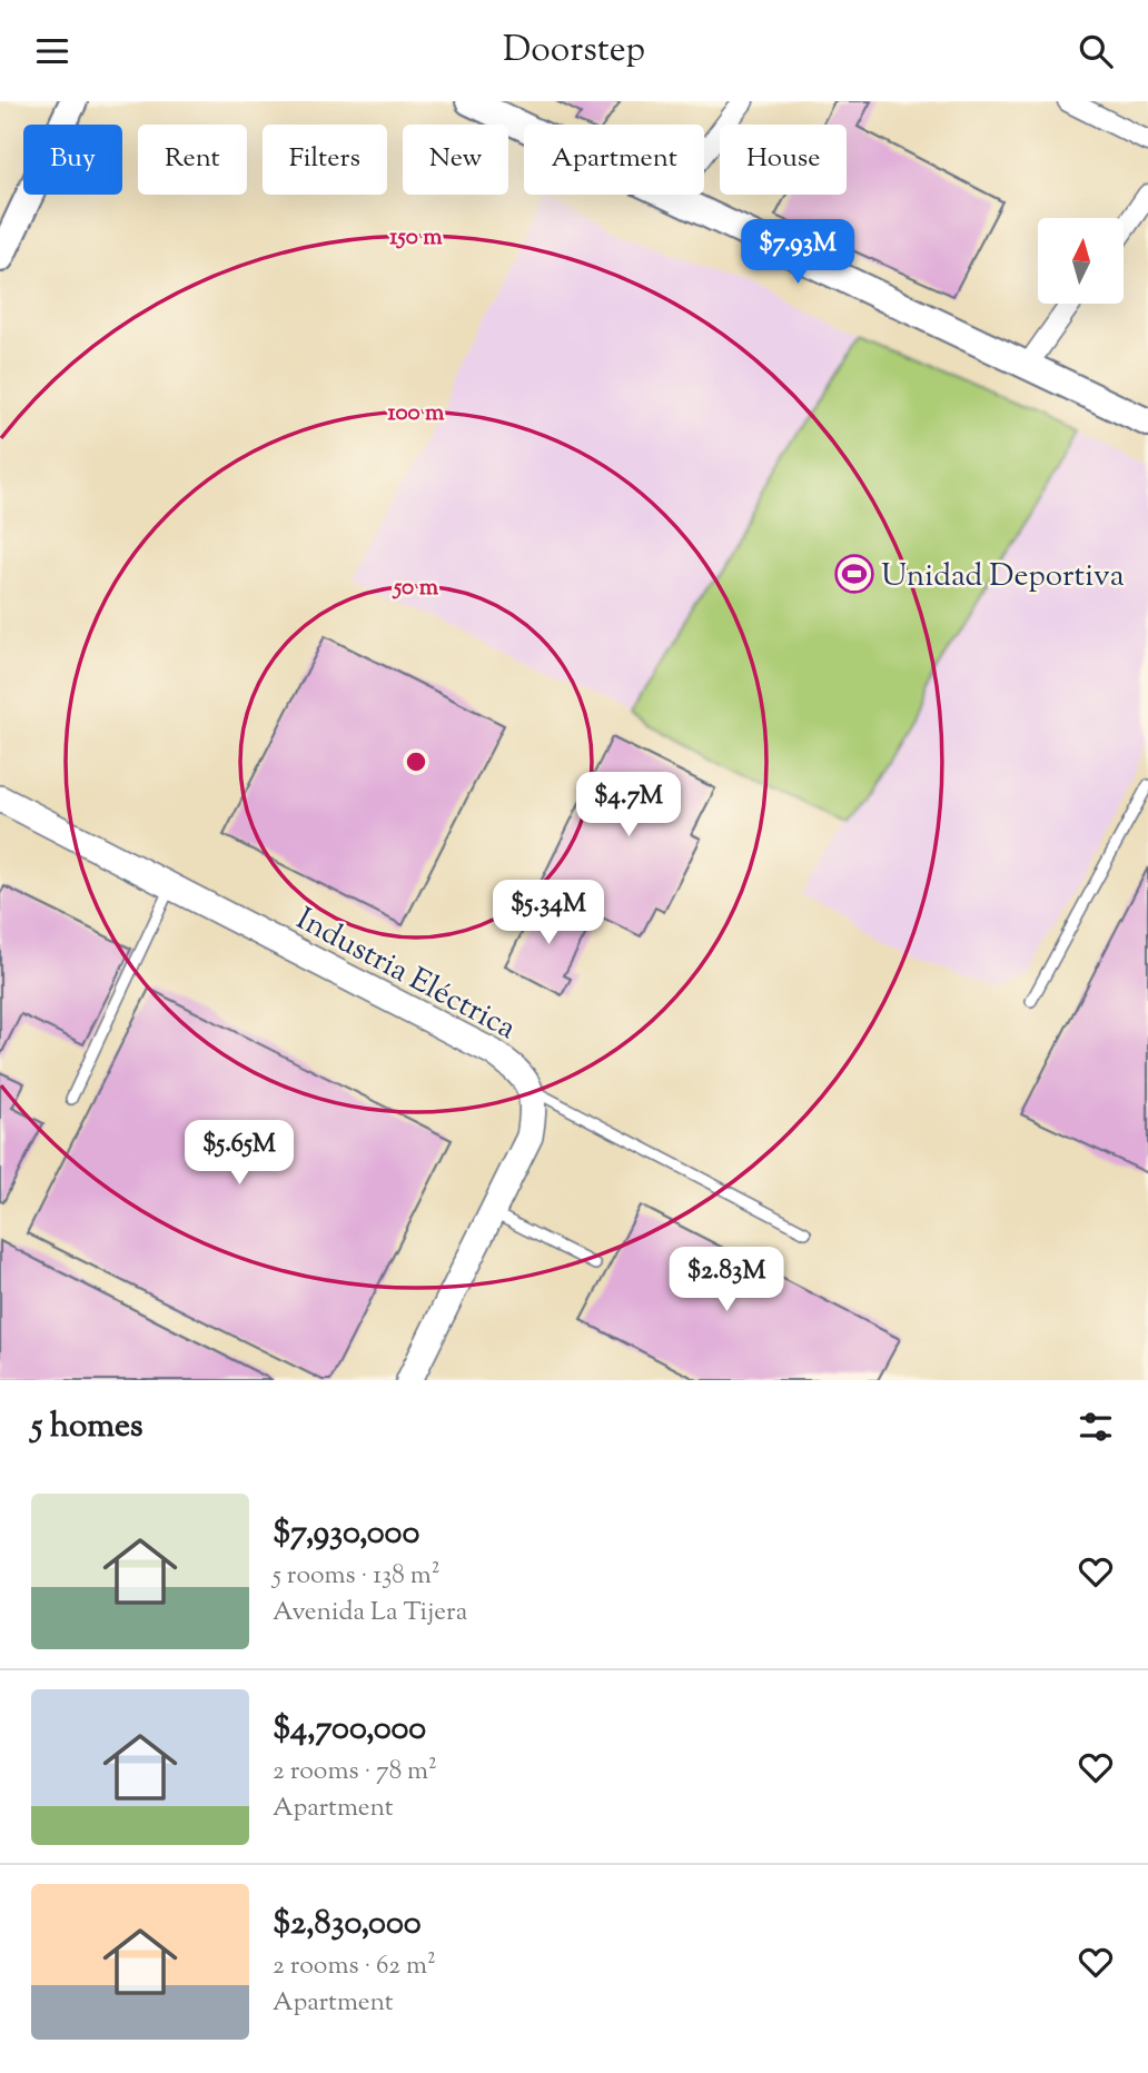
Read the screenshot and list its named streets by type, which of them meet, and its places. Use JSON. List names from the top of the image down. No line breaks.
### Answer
{"streets":{"street":["Industria Eléctrica"]},"places":{"sports":["Unidad Deportiva"]},"north":"top","page":{"header":"Doorstep","chip":["Buy","Rent","Filters","New","Apartment","House"],"price":["$7.93M","$4.7M","$5.34M","$5.65M","$2.83M"],"heading":"5 homes","list":[{"name":"$7,930,000","note":"5 rooms · 138 m² · Avenida La Tijera"},{"name":"$4,700,000","note":"2 rooms · 78 m² · Apartment"},{"name":"$2,830,000","note":"2 rooms · 62 m² · Apartment"}]},"rings":["150 m","100 m","50 m"]}
